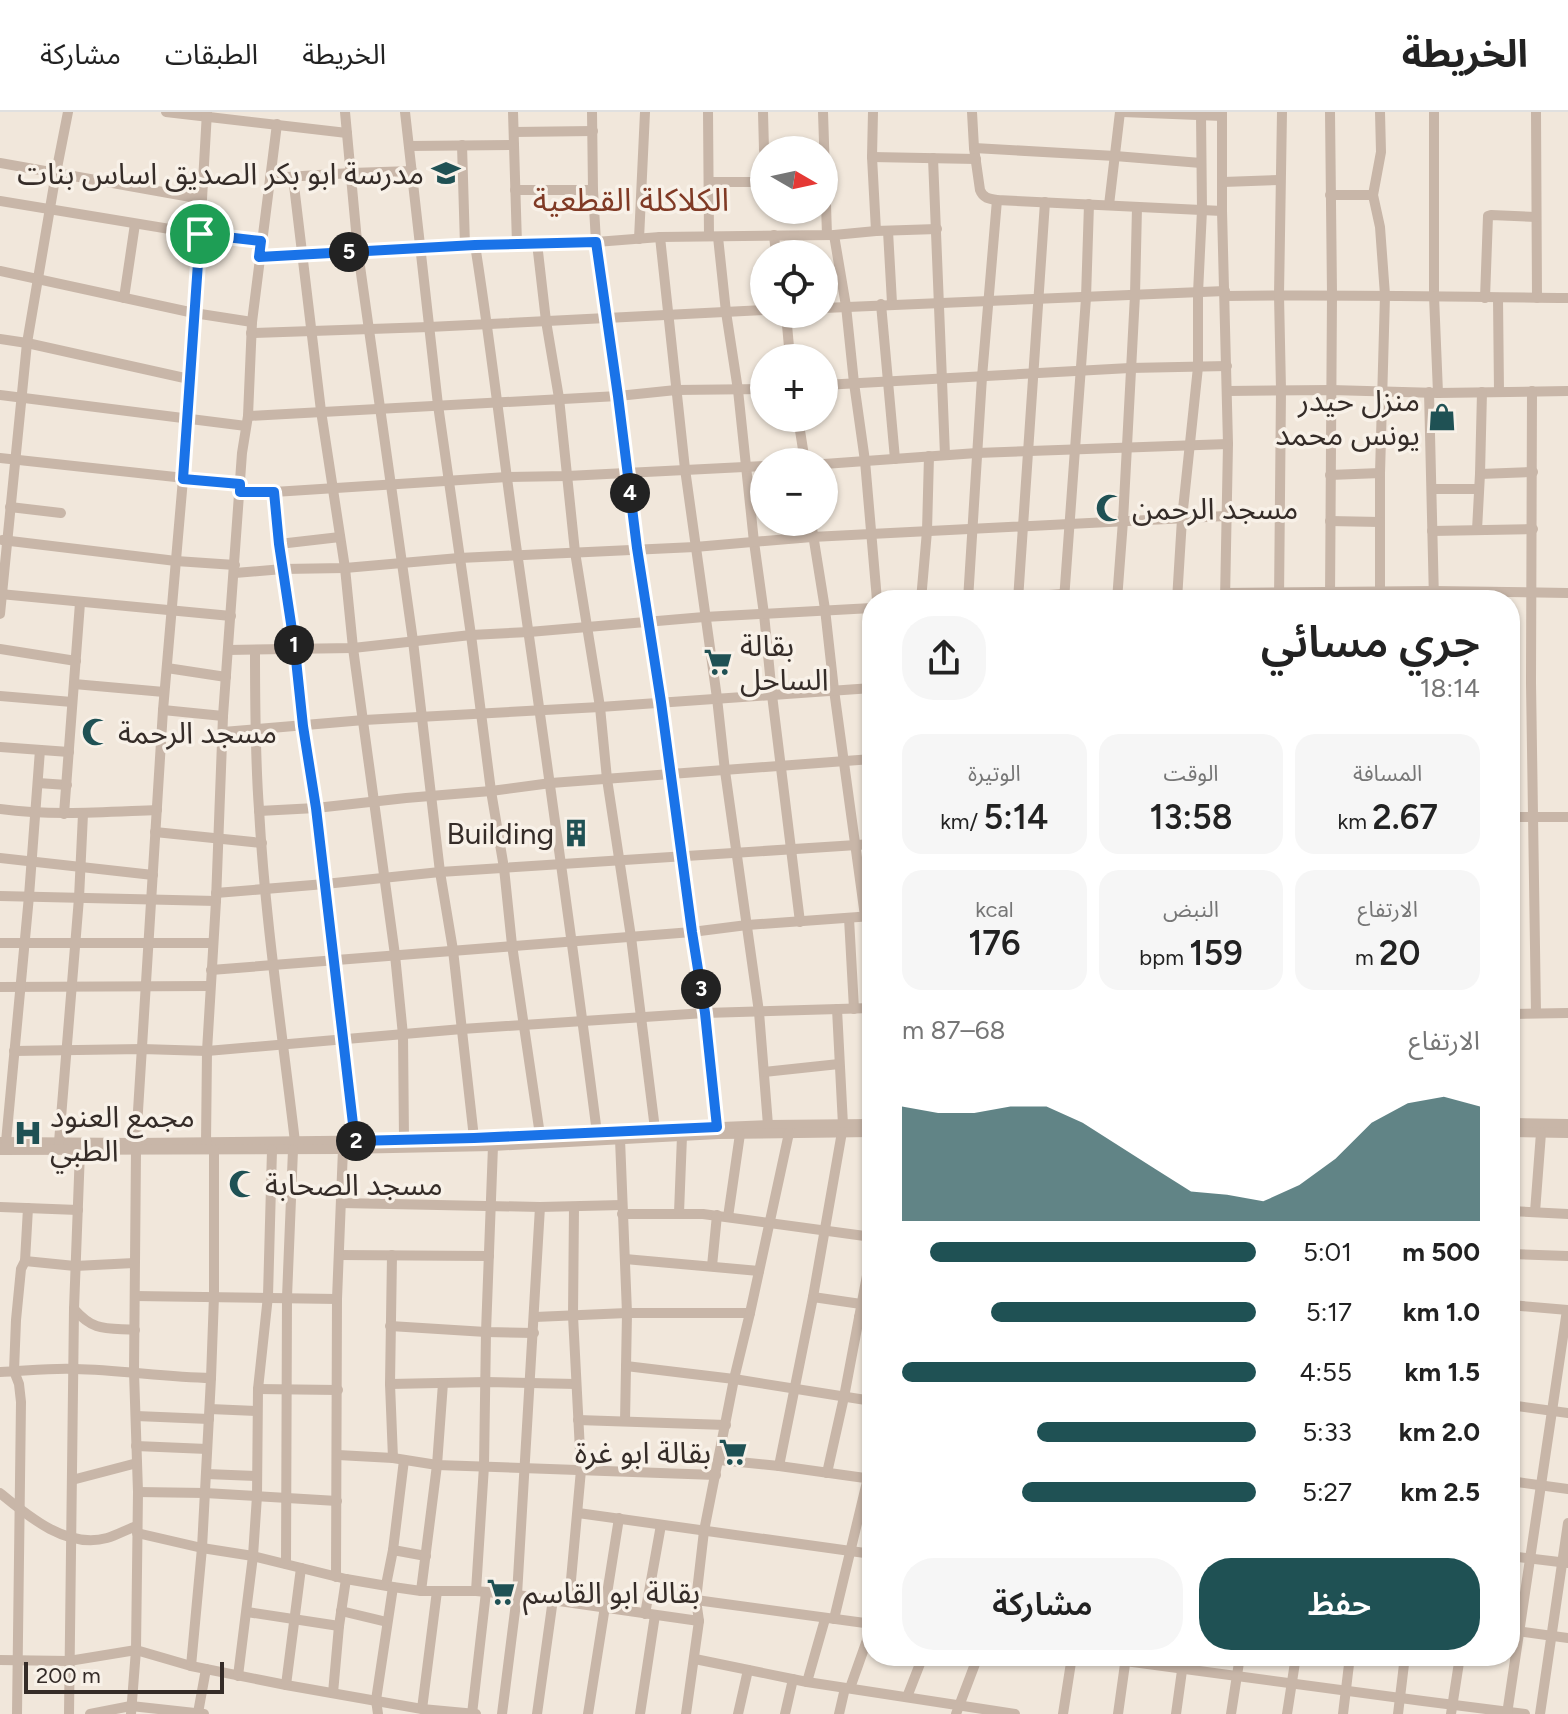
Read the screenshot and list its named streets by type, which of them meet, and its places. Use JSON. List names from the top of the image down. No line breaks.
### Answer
{"districts":["الكلاكلة القطعية"],"places":{"school or university":["مدرسة ابو بكر الصديق اساس بنات"],"shop":["منزل حيدر يونس محمد"],"mosque":["مسجد الرحمن","مسجد الرحمة","مسجد الصحابة"],"supermarket":["بقالة الساحل","بقالة ابو غرة","بقالة ابو القاسم"],"building":["Building"],"hospital":["مجمع العنود الطبي"]},"scale_bar":"200 m","north":"right","page":{"header":"الخريطة","nav":["الخريطة","الطبقات","مشاركة"],"map_buttons":["+","−"],"pins":["5","4","1","3","2"],"heading":["جري مسائي","18:14"],"stats":[["المسافة","2.67 km"],["الوقت","13:58"],["الوتيرة","5:14 /km"],["الارتفاع","20 m"],["النبض","159 bpm"],["kcal","176"]],"chart":["الارتفاع","68–87 m"],"list":[{"name":"500 m","note":"5:01"},{"name":"1.0 km","note":"5:17"},{"name":"1.5 km","note":"4:55"},{"name":"2.0 km","note":"5:33"},{"name":"2.5 km","note":"5:27"}],"buttons":["حفظ","مشاركة"],"scale":"200 m"}}
